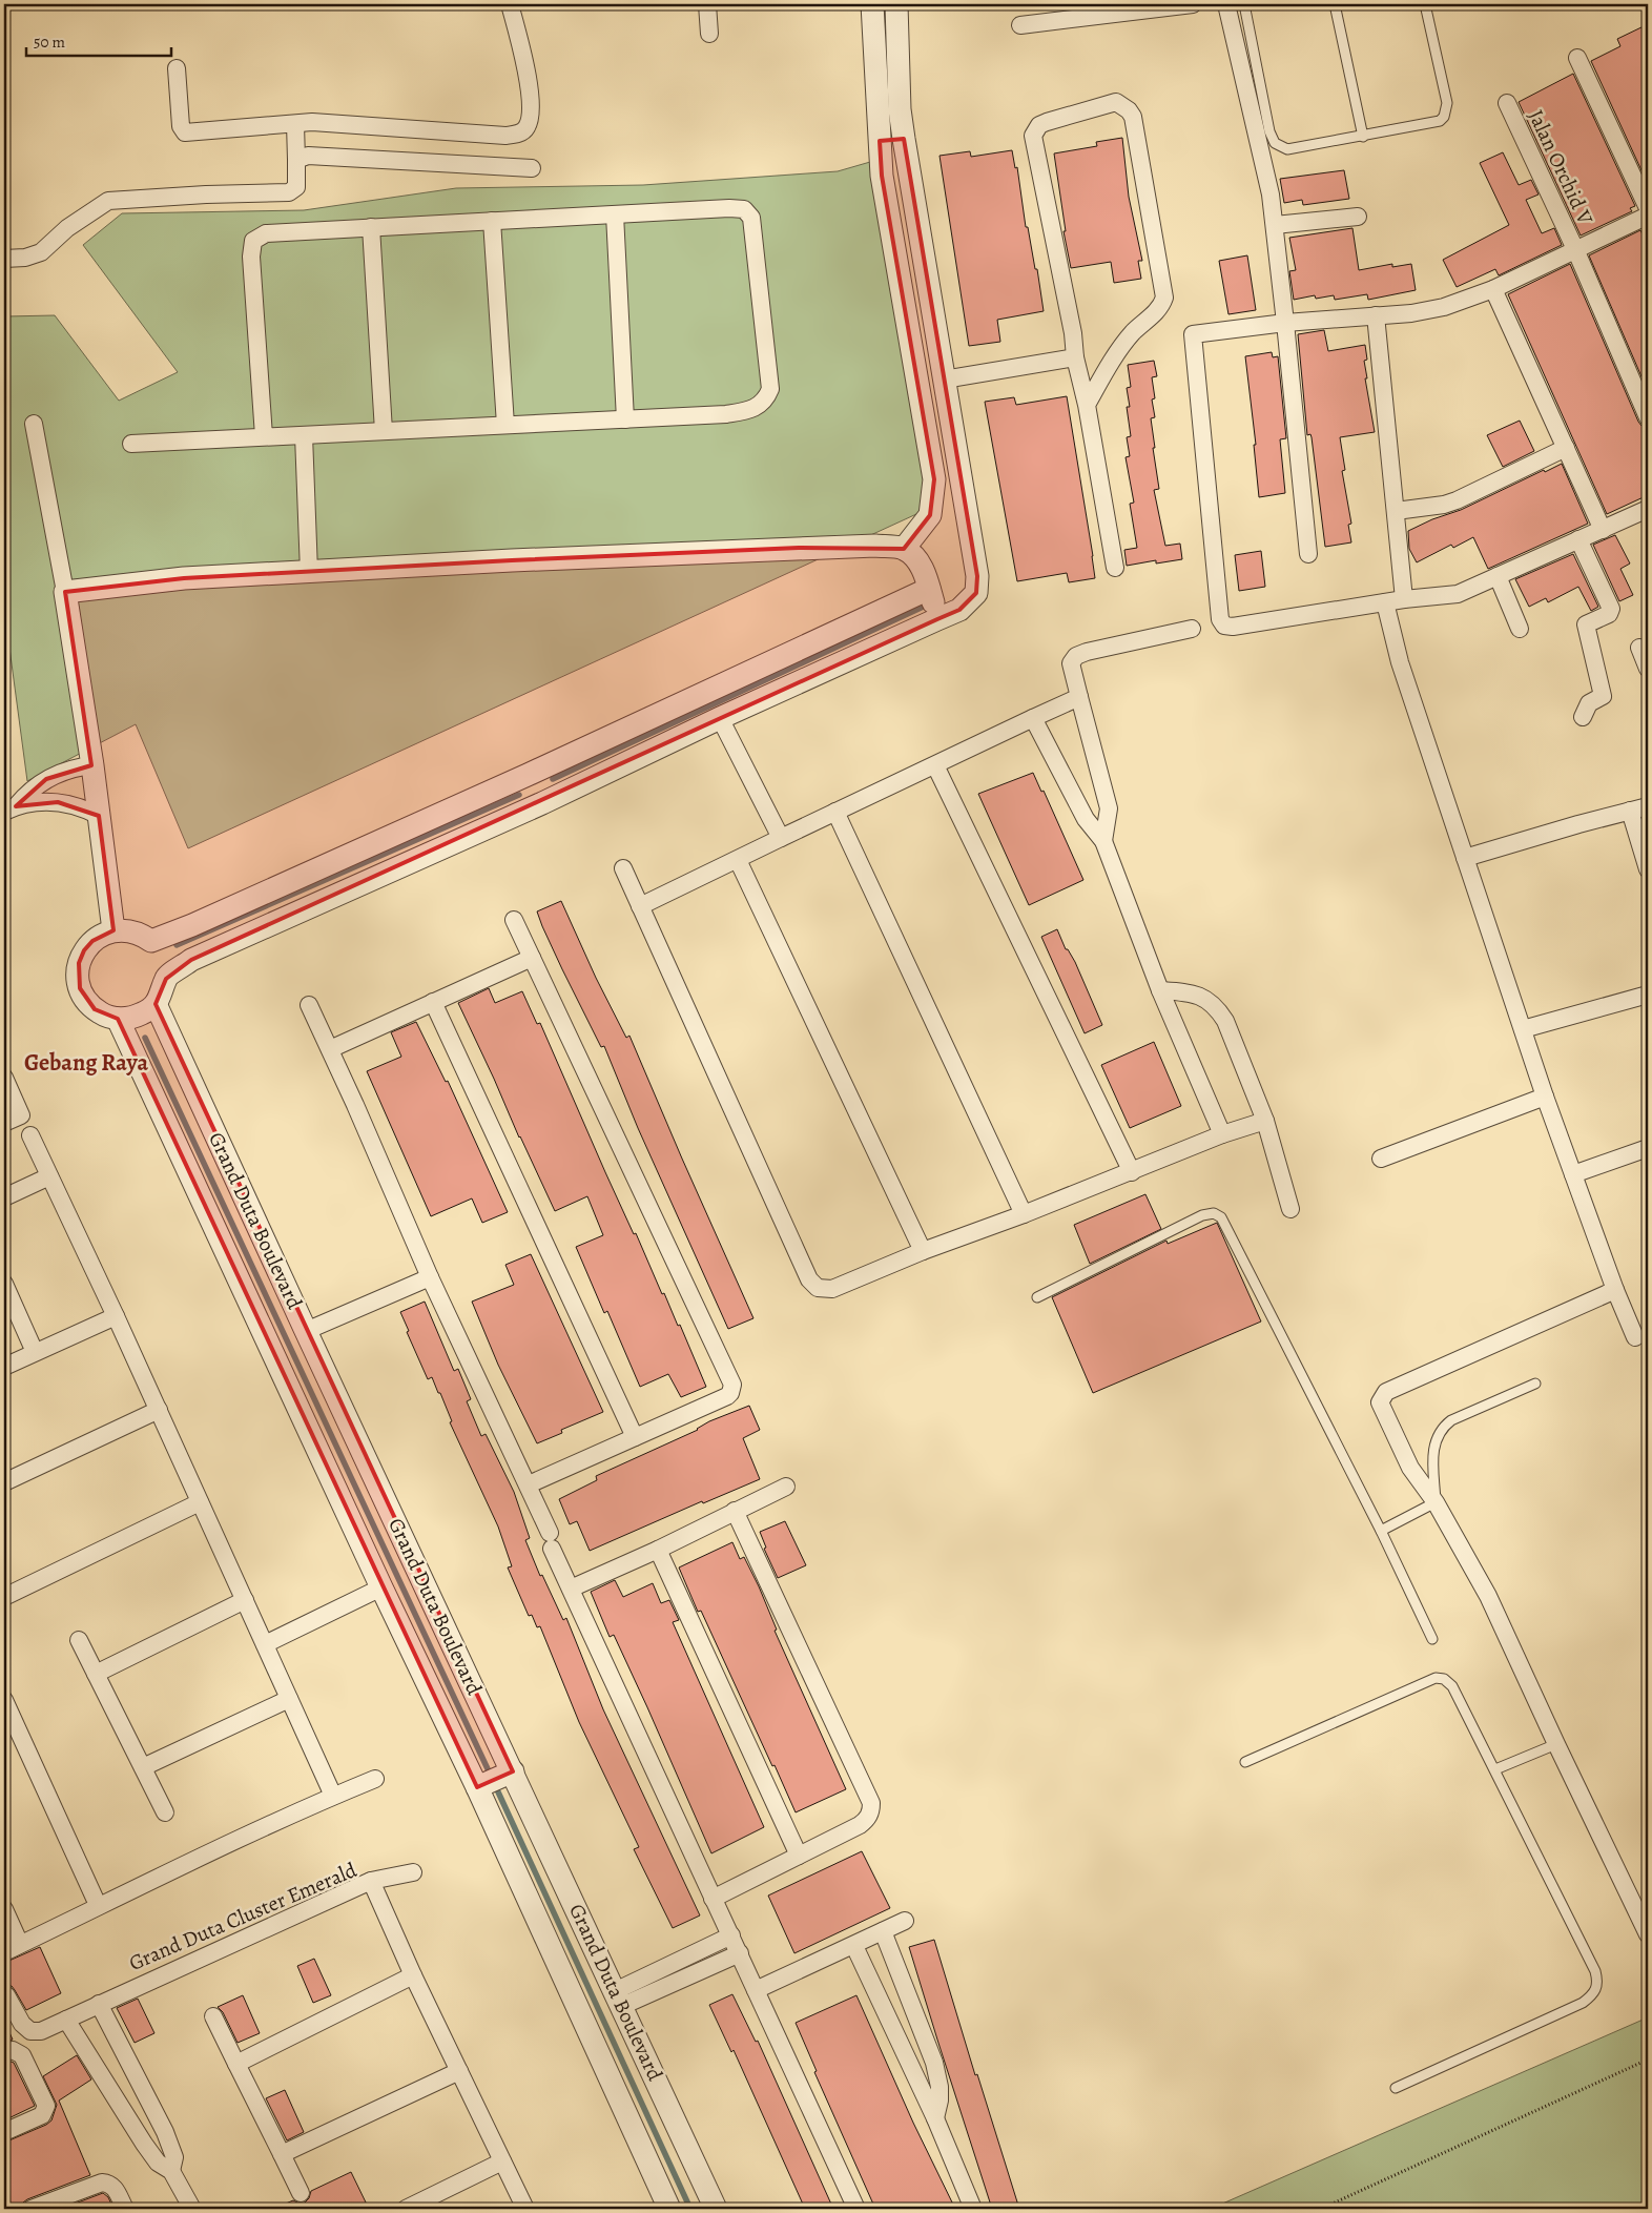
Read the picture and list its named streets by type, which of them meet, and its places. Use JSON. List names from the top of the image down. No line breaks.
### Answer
{"streets":{"street":["Jalan Orchid V","Grand Duta Boulevard","Grand Duta Cluster Emerald"]},"districts":["Gebang Raya"],"scale_bar":"50 m"}
